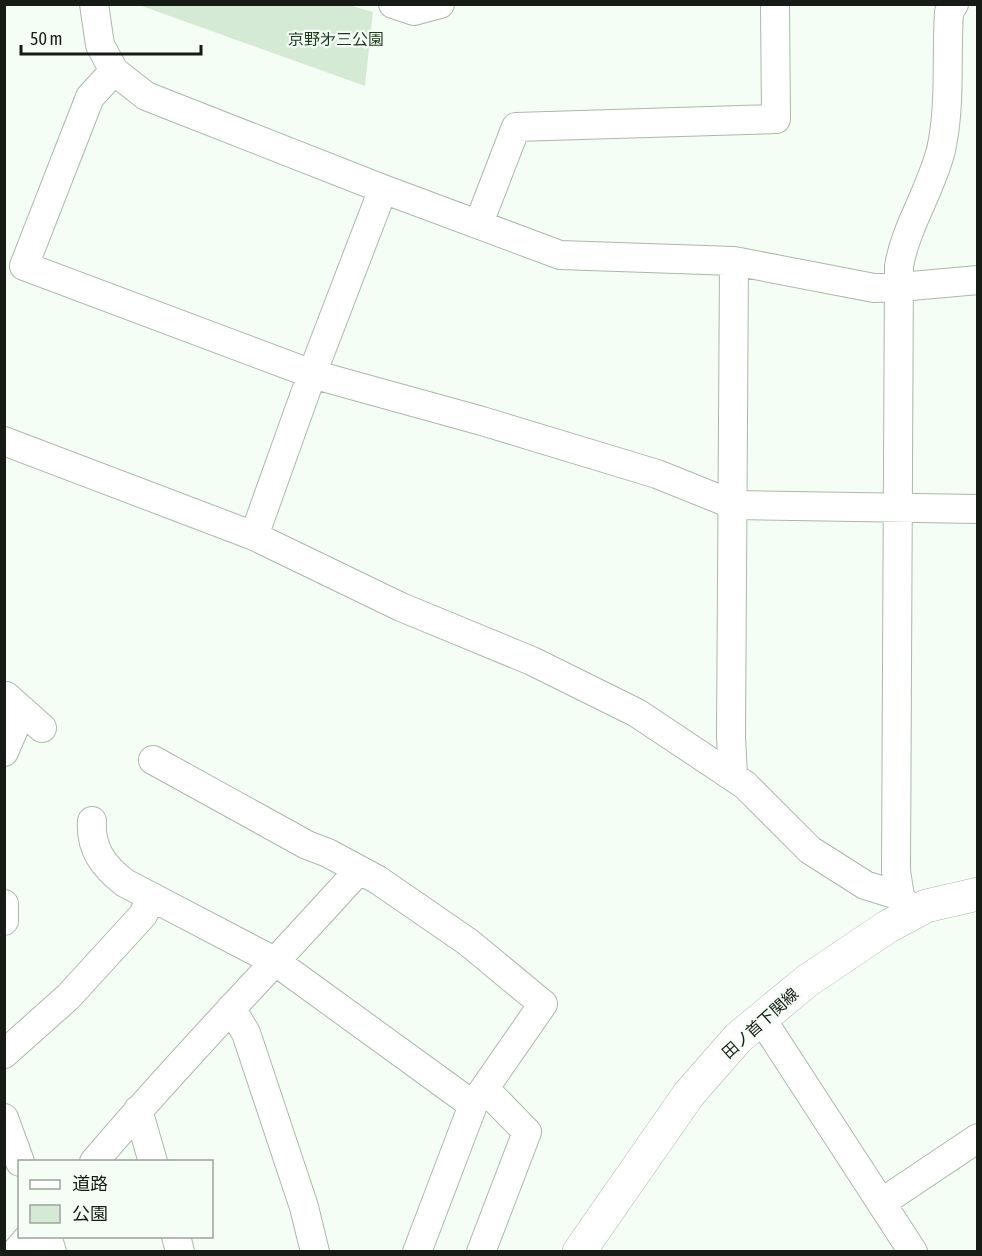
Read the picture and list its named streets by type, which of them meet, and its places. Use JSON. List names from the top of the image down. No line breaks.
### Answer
{"streets":{"main road":["田ノ首下関線"]},"parks":["京野㐧三公園"],"legend":["道路","公園"],"scale_bar":"50 m"}
